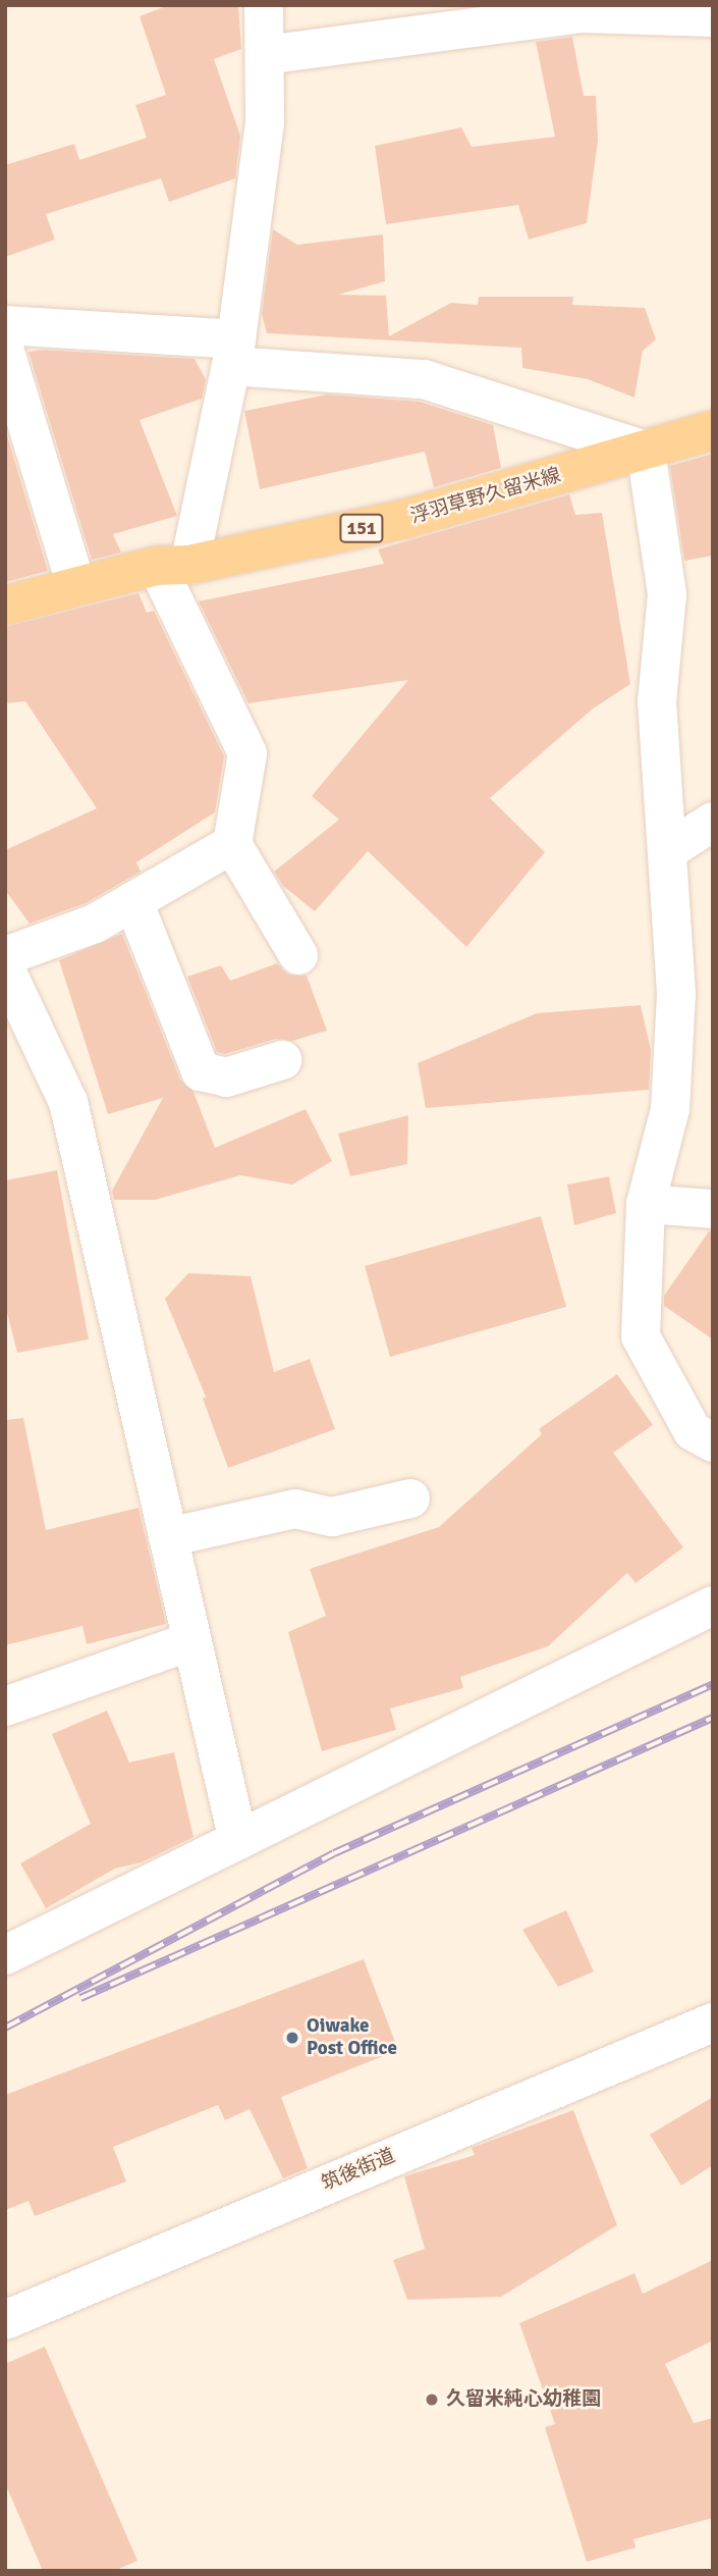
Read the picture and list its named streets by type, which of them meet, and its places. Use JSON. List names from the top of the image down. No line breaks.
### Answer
{"streets":{"main road":["浮羽草野久留米線","151"],"street":["筑後街道"]},"places":["Oiwake Post Office","久留米純心幼稚園"]}
